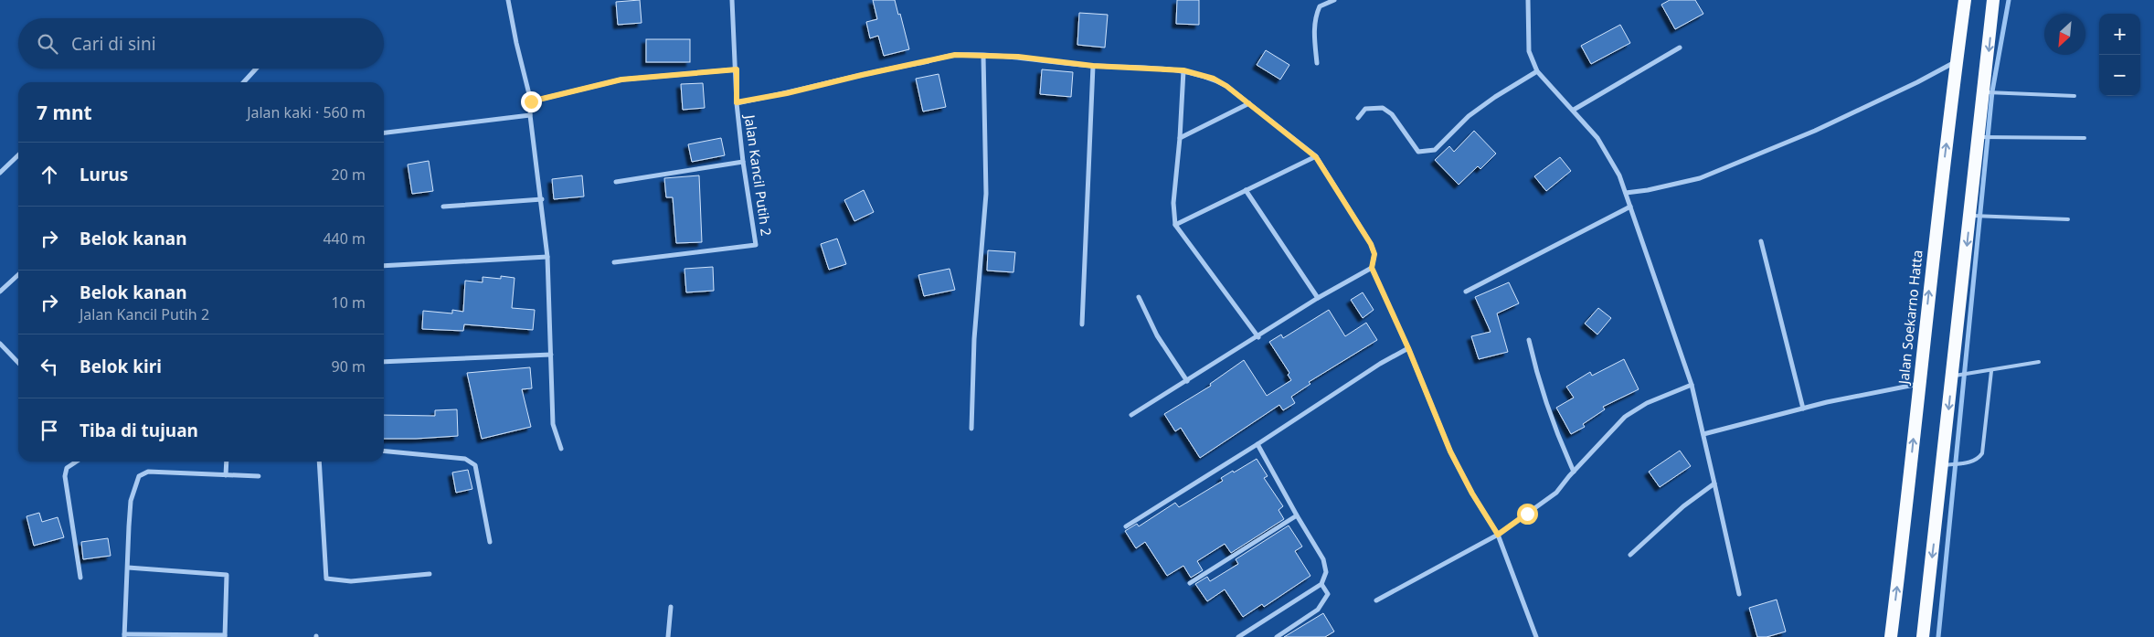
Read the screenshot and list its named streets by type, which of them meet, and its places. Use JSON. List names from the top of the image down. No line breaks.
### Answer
{"streets":{"highway":["Jalan Soekarno Hatta"],"street":["Jalan Kancil Putih 2"]},"north":"bottom left","page":{"map_buttons":["+","−"],"search":"Cari di sini","heading":["7 mnt","Jalan kaki · 560 m"],"list":[["Lurus","20 m"],["Belok kanan","440 m"],["Belok kanan","Jalan Kancil Putih 2","10 m"],["Belok kiri","90 m"],"Tiba di tujuan"]}}
